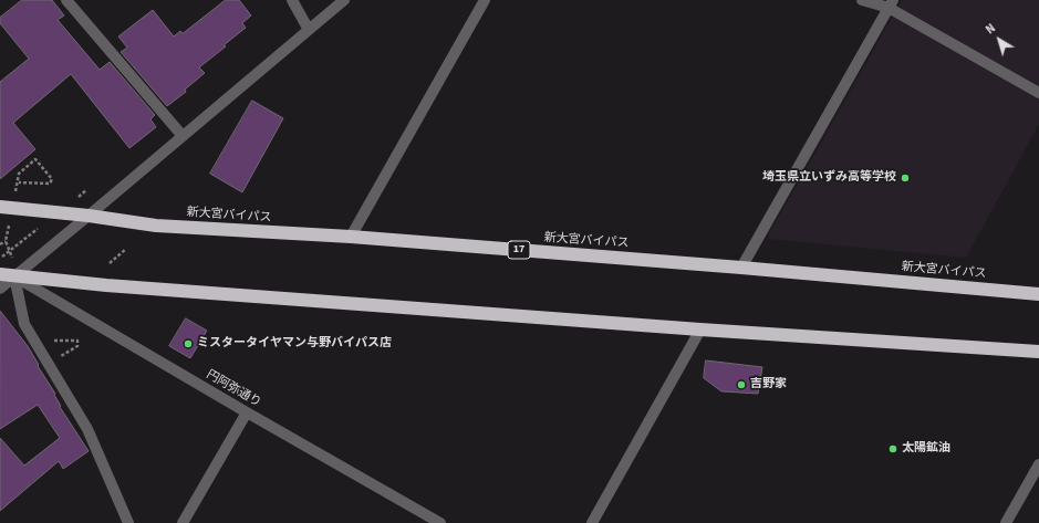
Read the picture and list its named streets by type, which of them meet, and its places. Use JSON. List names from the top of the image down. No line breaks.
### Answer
{"streets":{"highway":["新大宮バイパス","17"],"street":["円阿弥通り"]},"places":["埼玉県立いずみ高等学校","ミスタータイヤマン与野バイパス店","吉野家","太陽鉱油"],"north":"top left"}
